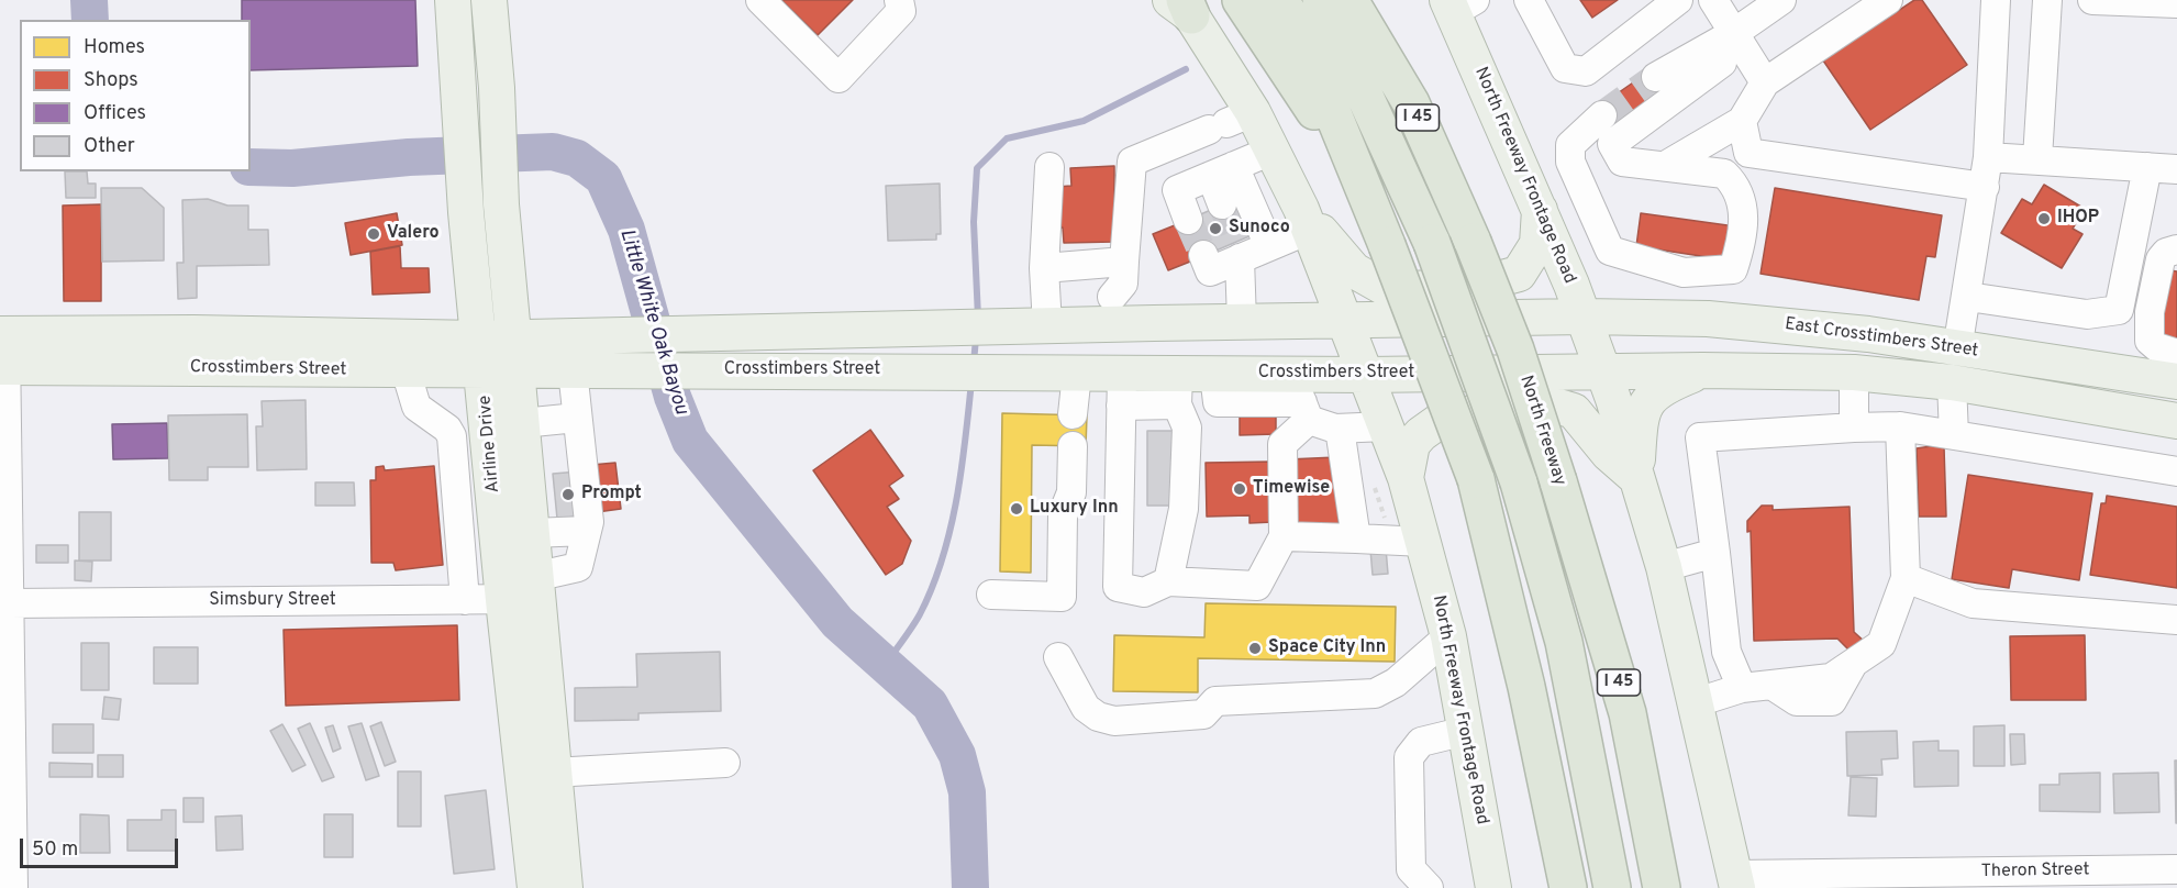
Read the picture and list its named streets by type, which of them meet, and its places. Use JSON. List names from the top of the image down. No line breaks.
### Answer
{"streets":{"highway":["I 45","North Freeway"],"main road":["North Freeway Frontage Road","East Crosstimbers Street","Crosstimbers Street","Airline Drive"],"street":["Simsbury Street","Theron Street"]},"crossings":[["North Freeway Frontage Road","East Crosstimbers Street"],["North Freeway Frontage Road","Crosstimbers Street"],["North Freeway Frontage Road","Theron Street"],["East Crosstimbers Street","Crosstimbers Street"],["Crosstimbers Street","Airline Drive"],["Airline Drive","Simsbury Street"]],"water":["Little White Oak Bayou"],"places":["IHOP","Sunoco","Valero","Timewise","Prompt","Luxury Inn","Space City Inn"],"legend":["Homes","Shops","Offices","Other"],"scale_bar":"50 m"}
